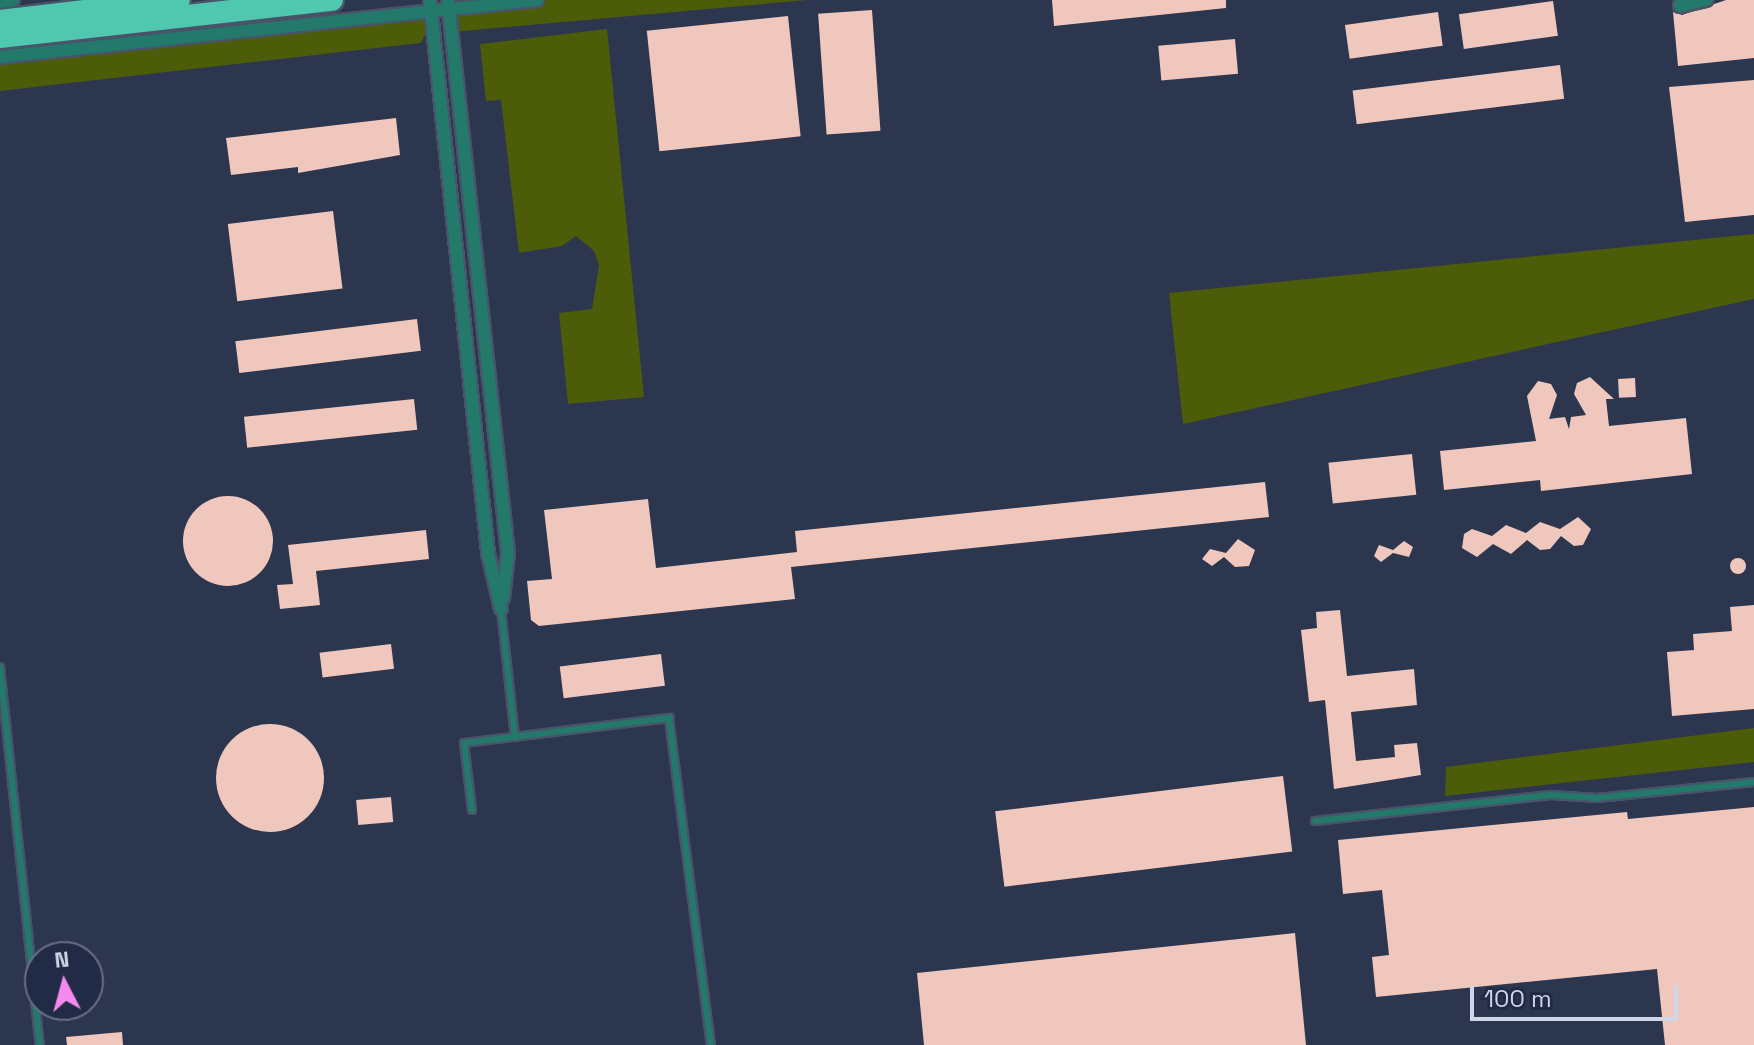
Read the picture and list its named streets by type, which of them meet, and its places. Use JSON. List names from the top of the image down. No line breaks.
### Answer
{"scale_bar":"100 m","north":"top"}
